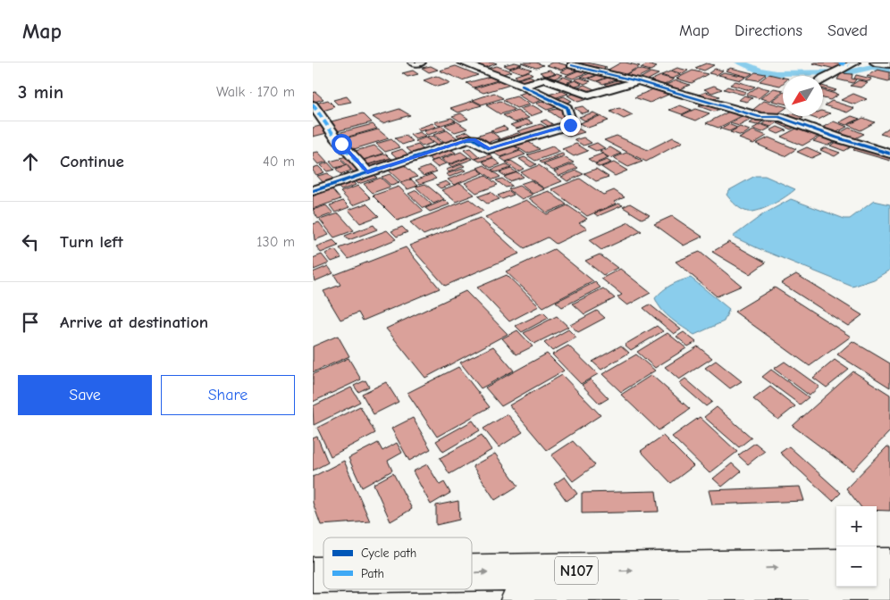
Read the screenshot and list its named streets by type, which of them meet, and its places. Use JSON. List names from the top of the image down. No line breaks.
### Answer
{"streets":{"highway":["N107"]},"legend":["Cycle path","Path"],"north":"bottom left","page":{"header":"Map","nav":["Map","Directions","Saved"],"heading":["3 min","Walk · 170 m"],"list":[["Continue","40 m"],["Turn left","130 m"],"Arrive at destination"],"buttons":["Save","Share"],"map_buttons":["+","−"]}}
